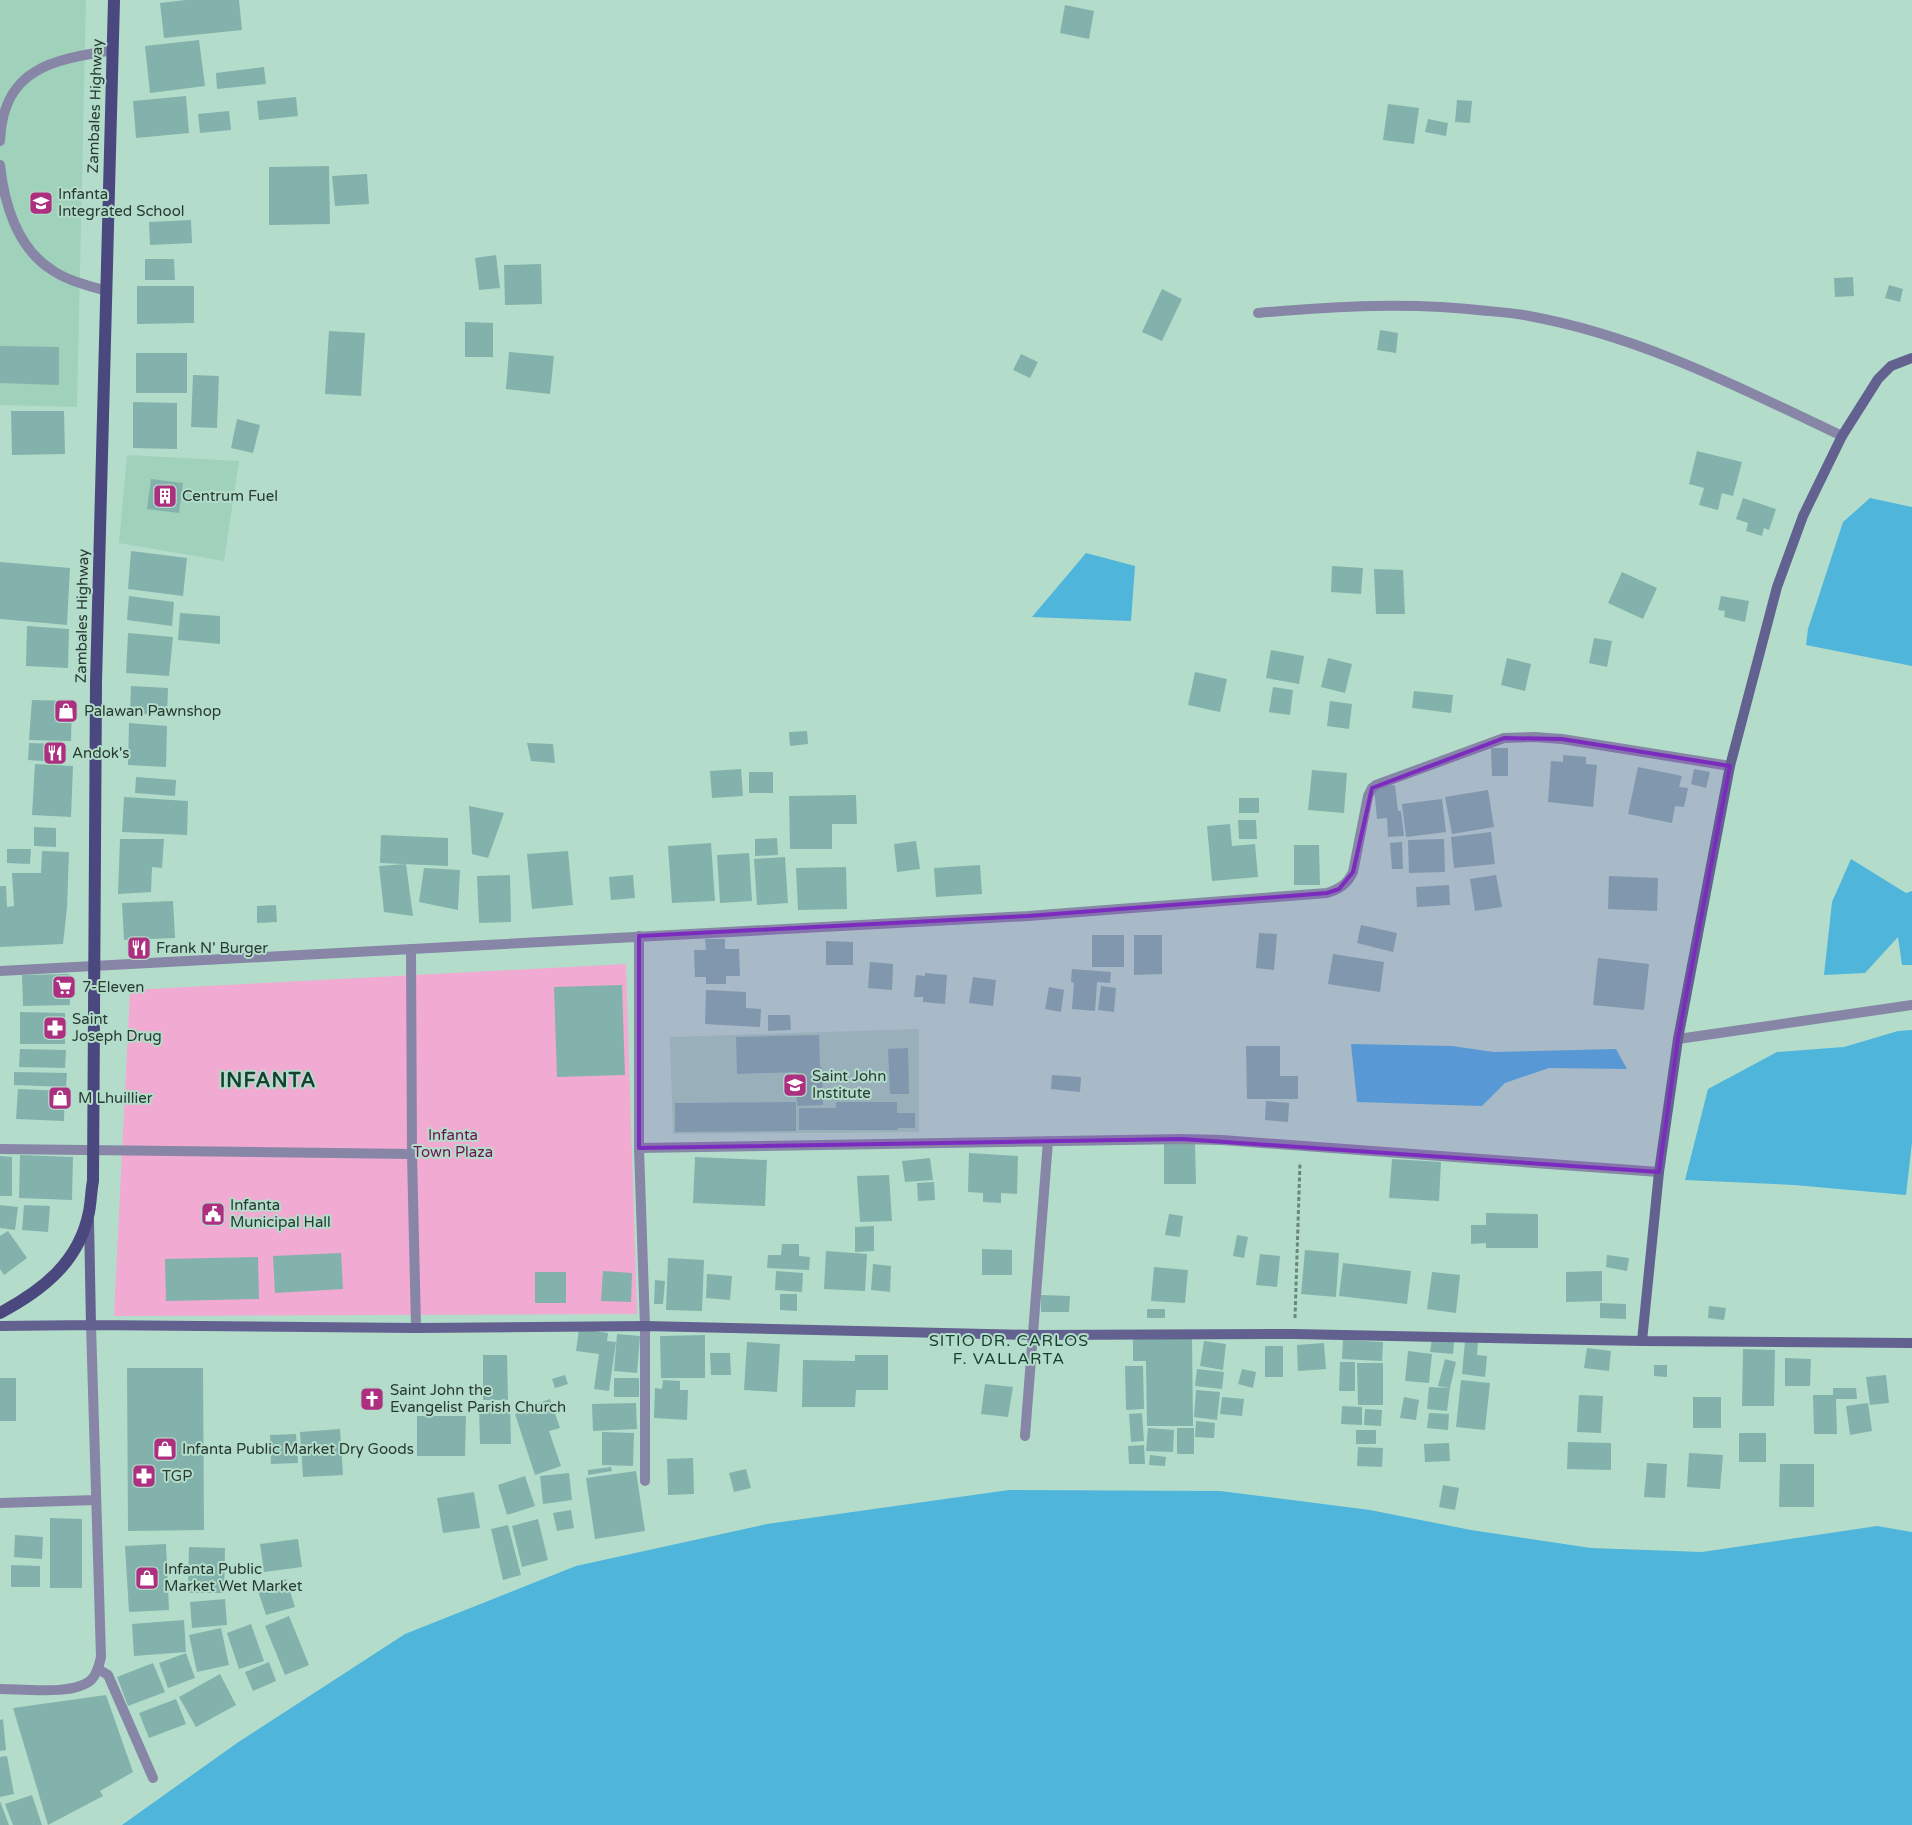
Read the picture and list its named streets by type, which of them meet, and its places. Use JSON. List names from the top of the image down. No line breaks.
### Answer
{"streets":{"main road":["Zambales Highway"]},"districts":["INFANTA","SITIO DR. CARLOS F. VALLARTA"],"parks":["Infanta Town Plaza"],"places":{"school or university":["Infanta Integrated School","Saint John Institute"],"building":["Centrum Fuel"],"shop":["Palawan Pawnshop","M Lhuillier","Infanta Public Market Dry Goods","Infanta Public Market Wet Market"],"restaurant":["Andok's","Frank N' Burger"],"supermarket":["7-Eleven"],"pharmacy":["Saint Joseph Drug","TGP"],"public building":["Infanta Municipal Hall"],"church":["Saint John the Evangelist Parish Church"]}}
